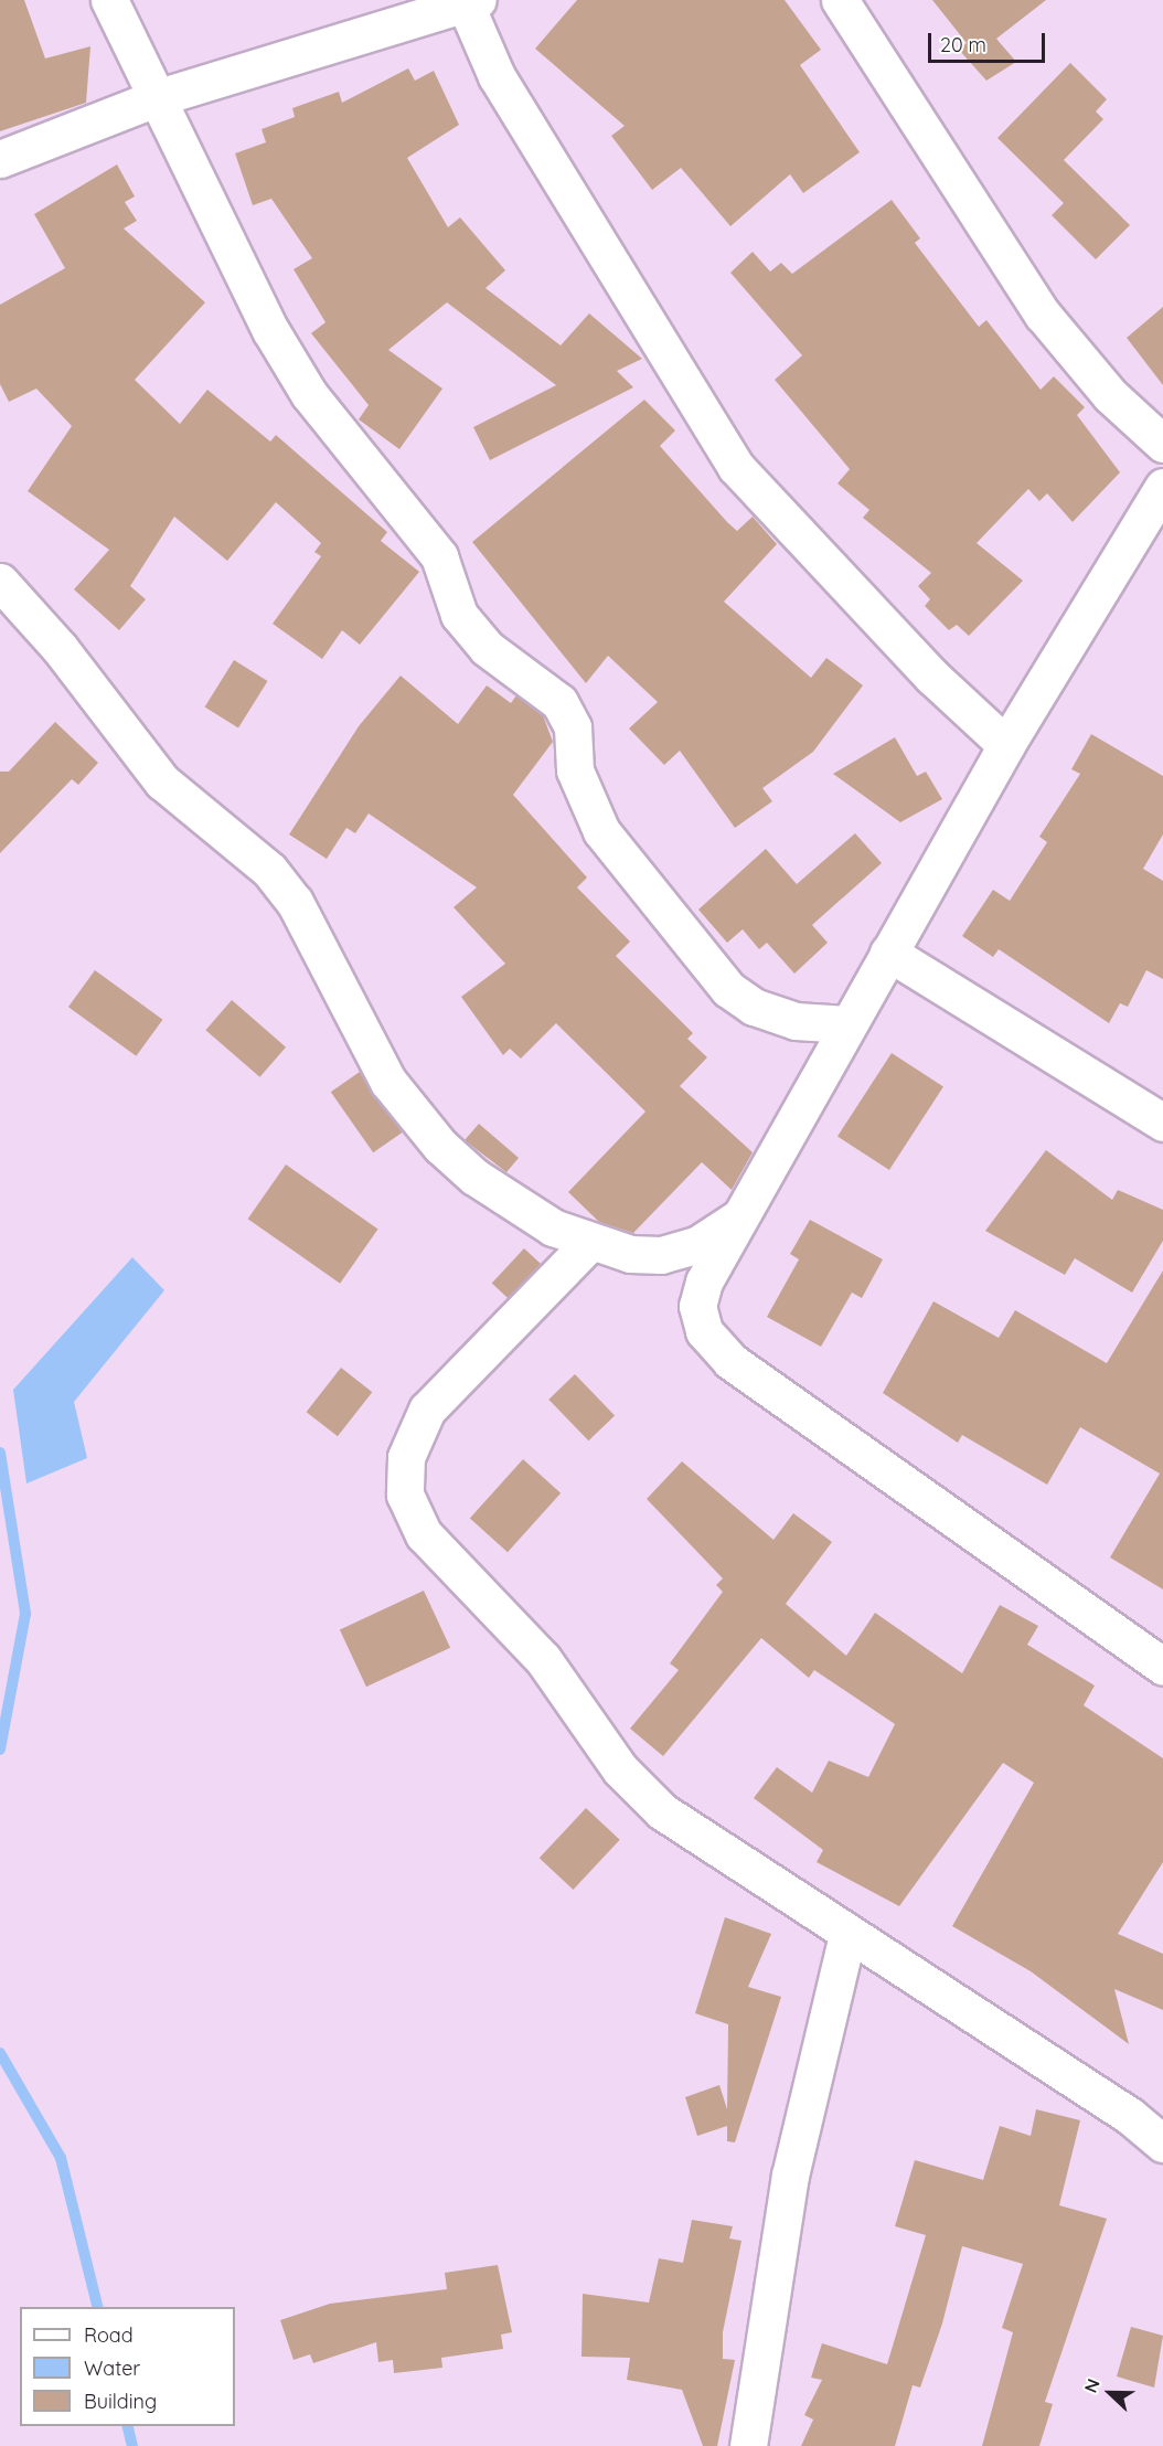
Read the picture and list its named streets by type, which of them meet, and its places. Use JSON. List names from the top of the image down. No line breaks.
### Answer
{"legend":["Road","Water","Building"],"scale_bar":"20 m","north":"left"}
